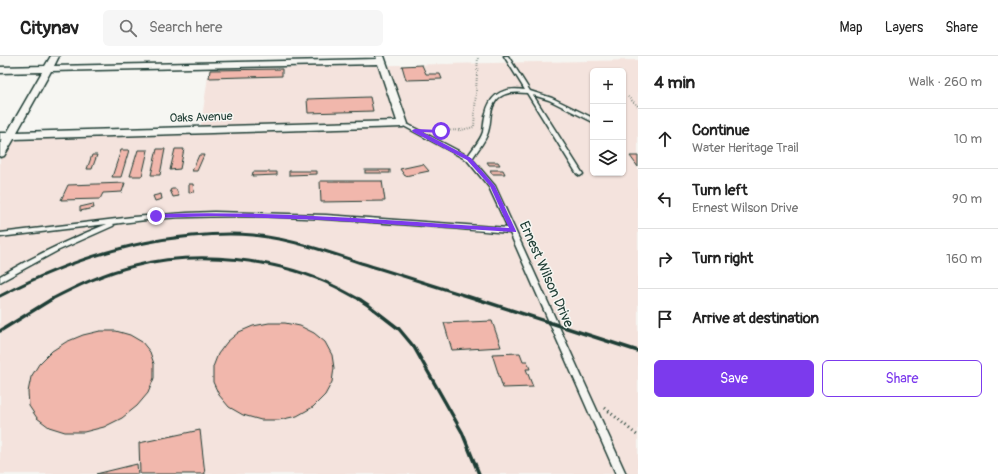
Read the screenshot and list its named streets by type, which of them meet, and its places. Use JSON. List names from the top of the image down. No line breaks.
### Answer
{"streets":{"street":["Oaks Avenue"],"lane":["Ernest Wilson Drive"]},"crossings":[["Oaks Avenue","Ernest Wilson Drive"]],"page":{"header":"Citynav","search":"Search here","nav":["Map","Layers","Share"],"heading":["4 min","Walk · 260 m"],"map_buttons":["+","−"],"list":[["Continue","Water Heritage Trail","10 m"],["Turn left","Ernest Wilson Drive","90 m"],["Turn right","160 m"],"Arrive at destination"],"buttons":["Save","Share"]}}
